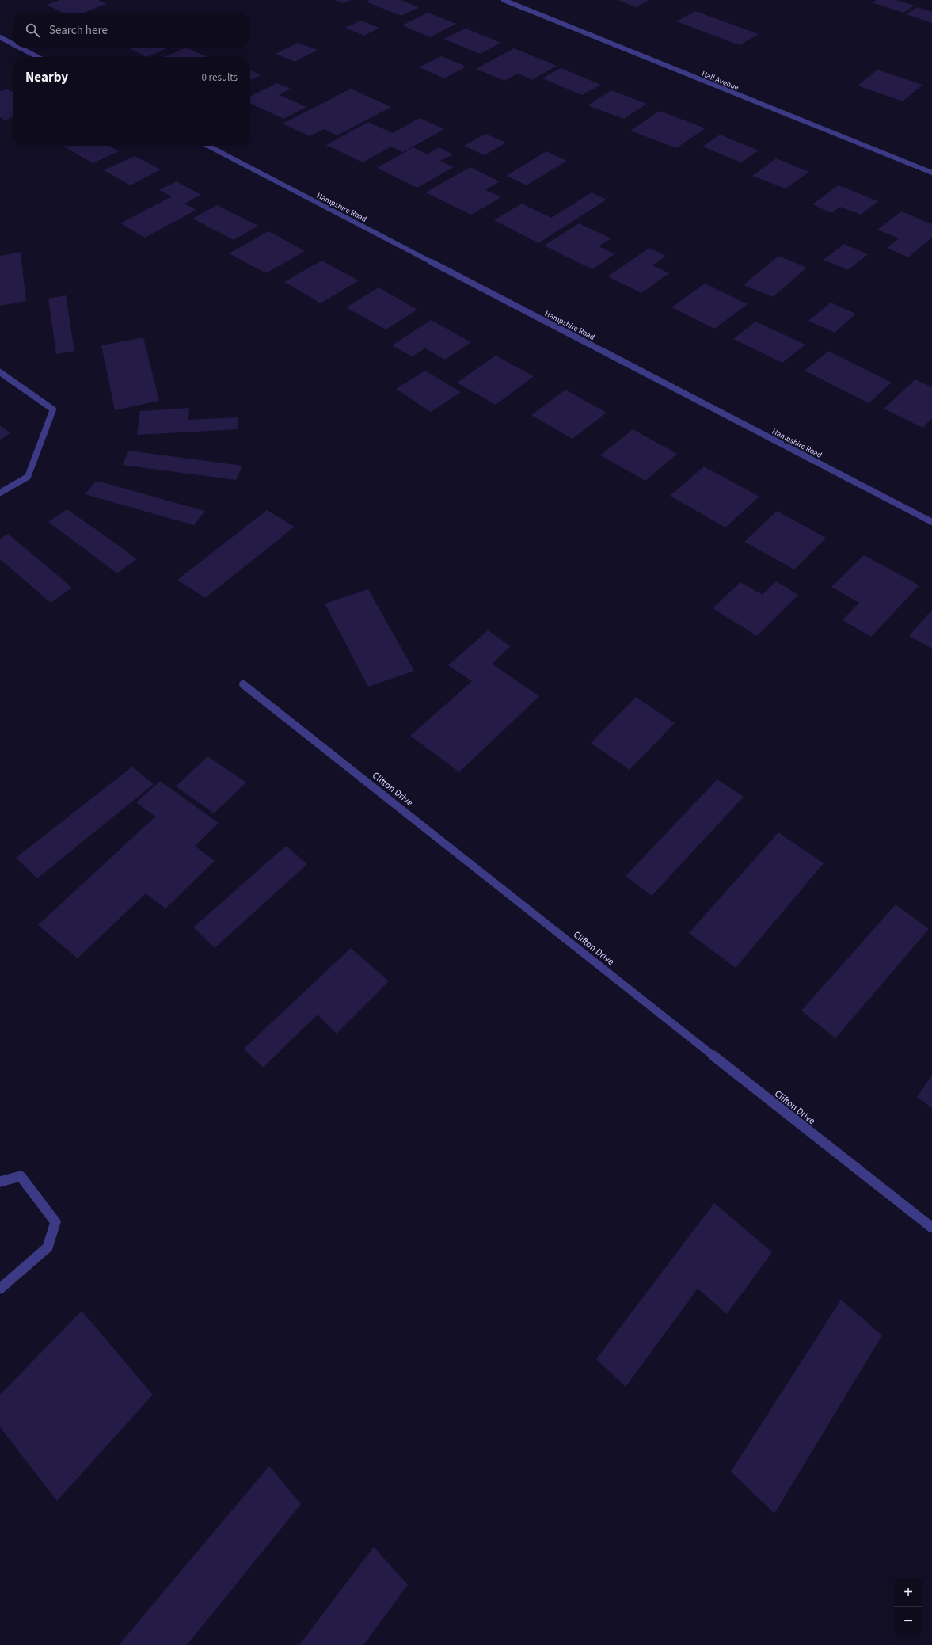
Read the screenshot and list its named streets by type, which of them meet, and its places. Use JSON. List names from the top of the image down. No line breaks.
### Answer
{"streets":{"street":["Hall Avenue","Hampshire Road","Clifton Drive"]},"page":{"search":"Search here","heading":["Nearby","0 results"],"map_buttons":["+","−"]}}
